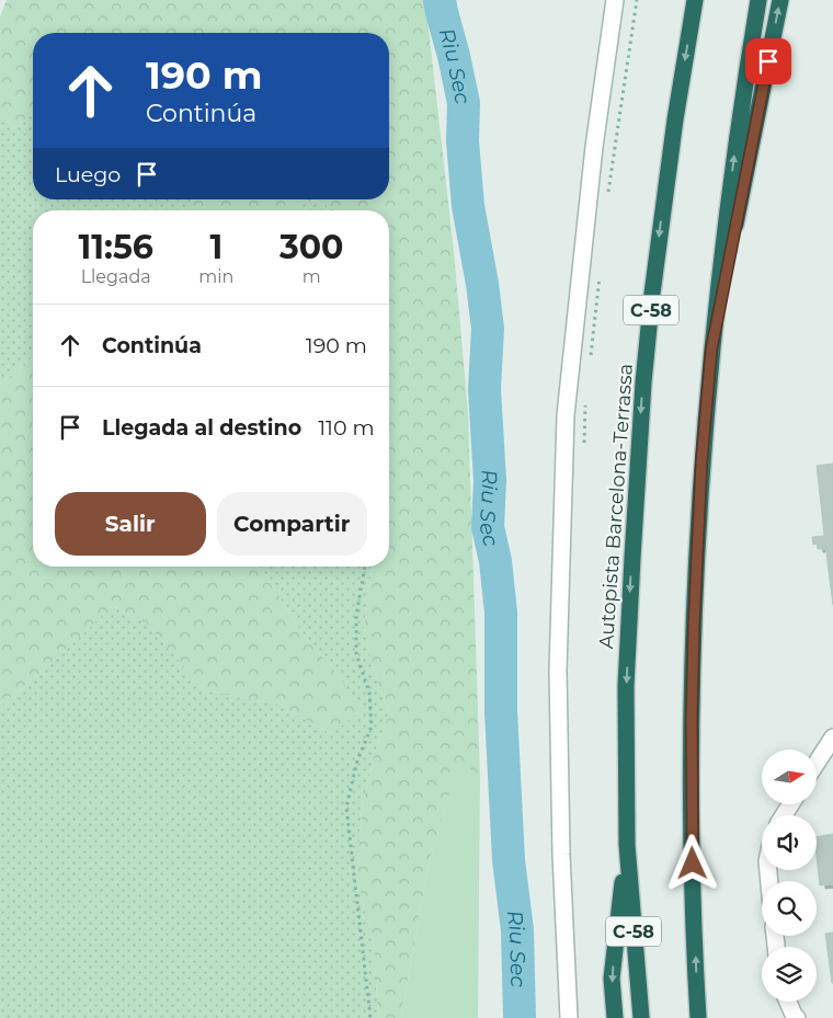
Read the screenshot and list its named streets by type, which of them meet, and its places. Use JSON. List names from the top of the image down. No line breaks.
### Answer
{"streets":{"highway":["C-58","Autopista Barcelona-Terrassa"]},"water":["Riu Sec"],"north":"right","page":{"turn":["190 m","Continúa"],"then":"Luego","eta":["11:56","Llegada","1","min","300","m"],"list":[{"name":"Continúa","value":"190 m"},{"name":"Llegada al destino","value":"110 m"}],"buttons":["Salir","Compartir"]}}
